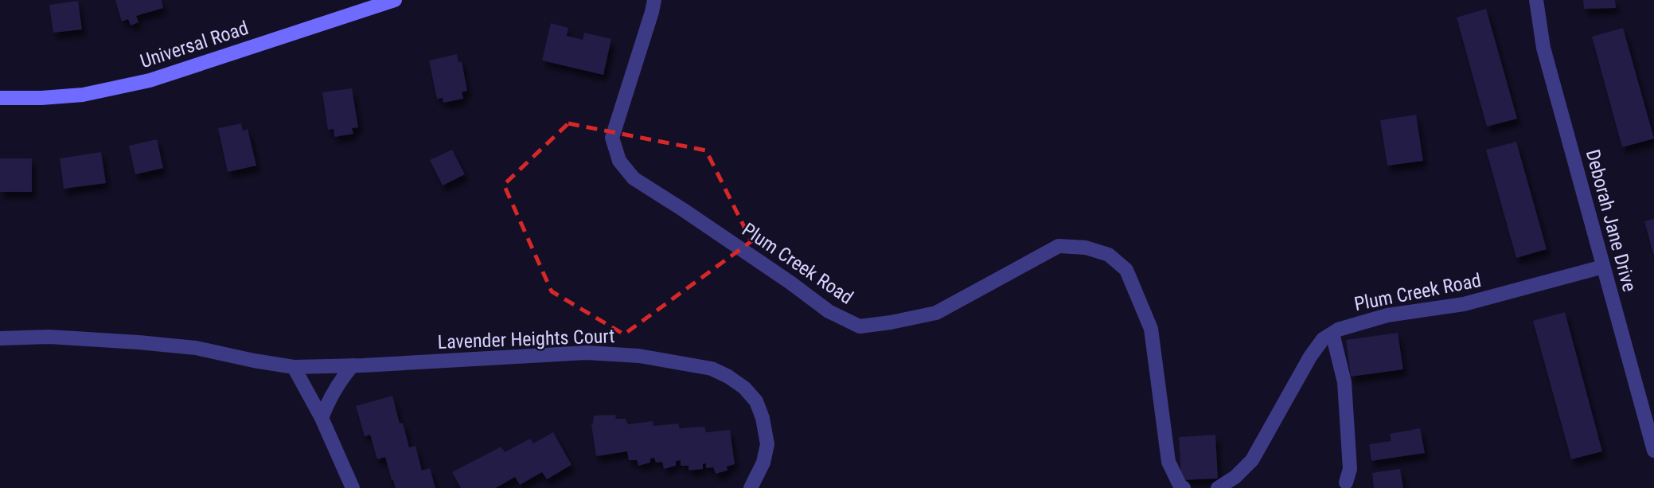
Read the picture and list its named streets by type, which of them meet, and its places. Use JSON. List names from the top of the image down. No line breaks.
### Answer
{"streets":{"street":["Universal Road","Deborah Jane Drive","Plum Creek Road","Lavender Heights Court"]},"crossings":[["Deborah Jane Drive","Plum Creek Road"]]}
